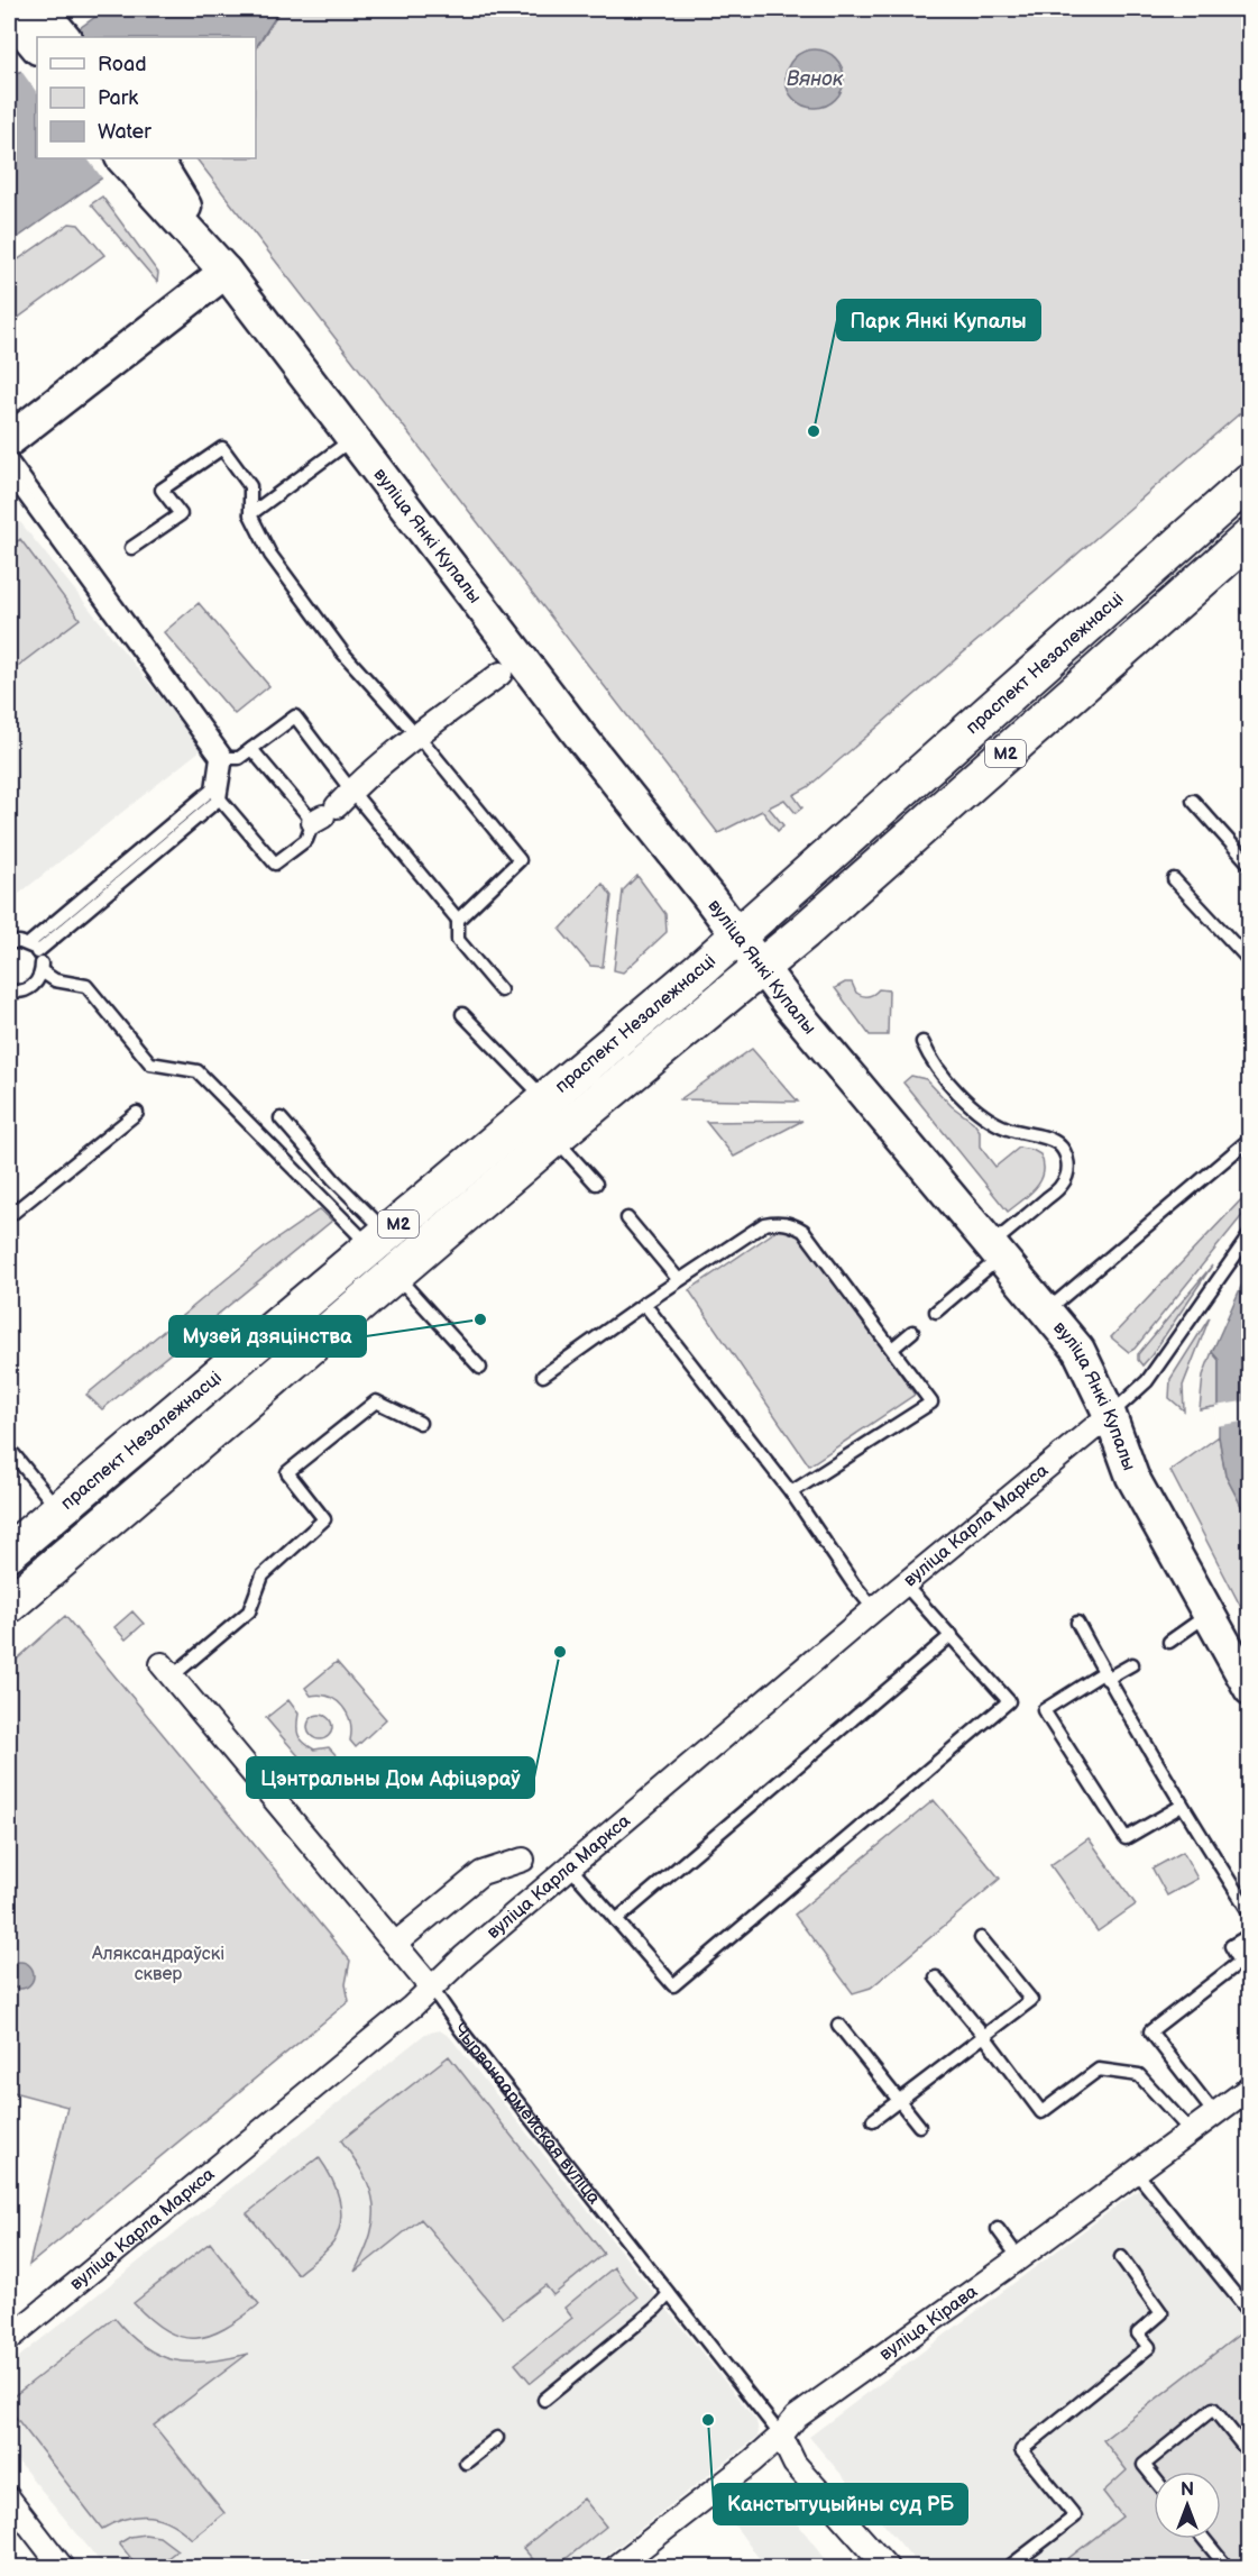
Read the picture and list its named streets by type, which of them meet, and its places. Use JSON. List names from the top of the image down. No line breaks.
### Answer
{"streets":{"main road":["вуліца Янкі Купалы","праспект Незалежнасці","М2"],"street":["вуліца Карла Маркса","Чырвонаармейская вуліца","вуліца Кірава"]},"crossings":[["вуліца Янкі Купалы","праспект Незалежнасці"],["вуліца Янкі Купалы","вуліца Карла Маркса"],["вуліца Карла Маркса","Чырвонаармейская вуліца"],["Чырвонаармейская вуліца","вуліца Кірава"]],"water":["Вянок"],"parks":["Аляксандраўскі сквер"],"places":["Парк Янкі Купалы","Музей дзяцінства","Цэнтральны Дом Афіцэраў","Канстытуцыйны суд РБ"],"legend":["Road","Park","Water"],"north":"top"}
